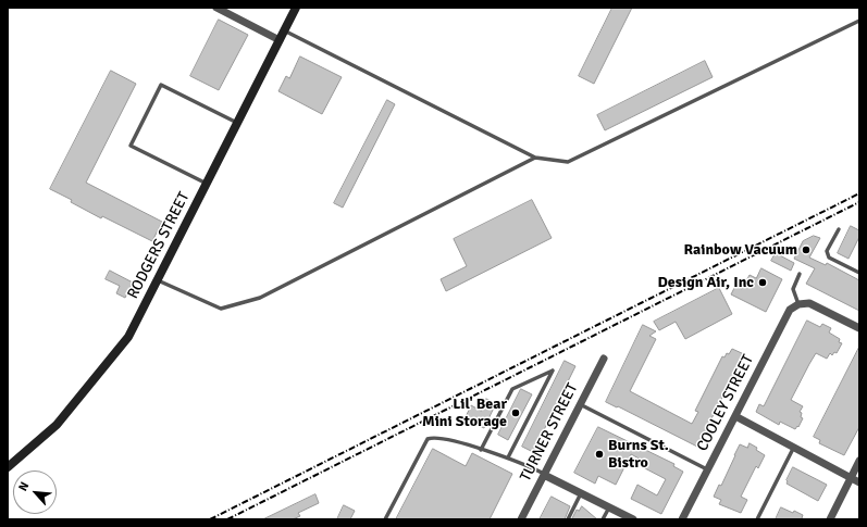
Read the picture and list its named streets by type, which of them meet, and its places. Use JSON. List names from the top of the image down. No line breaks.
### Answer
{"streets":{"street":["RODGERS STREET","COOLEY STREET","TURNER STREET"]},"places":["Rainbow Vacuum","Design Air, Inc","Lil' Bear Mini Storage","Burns St. Bistro"],"north":"top left"}
